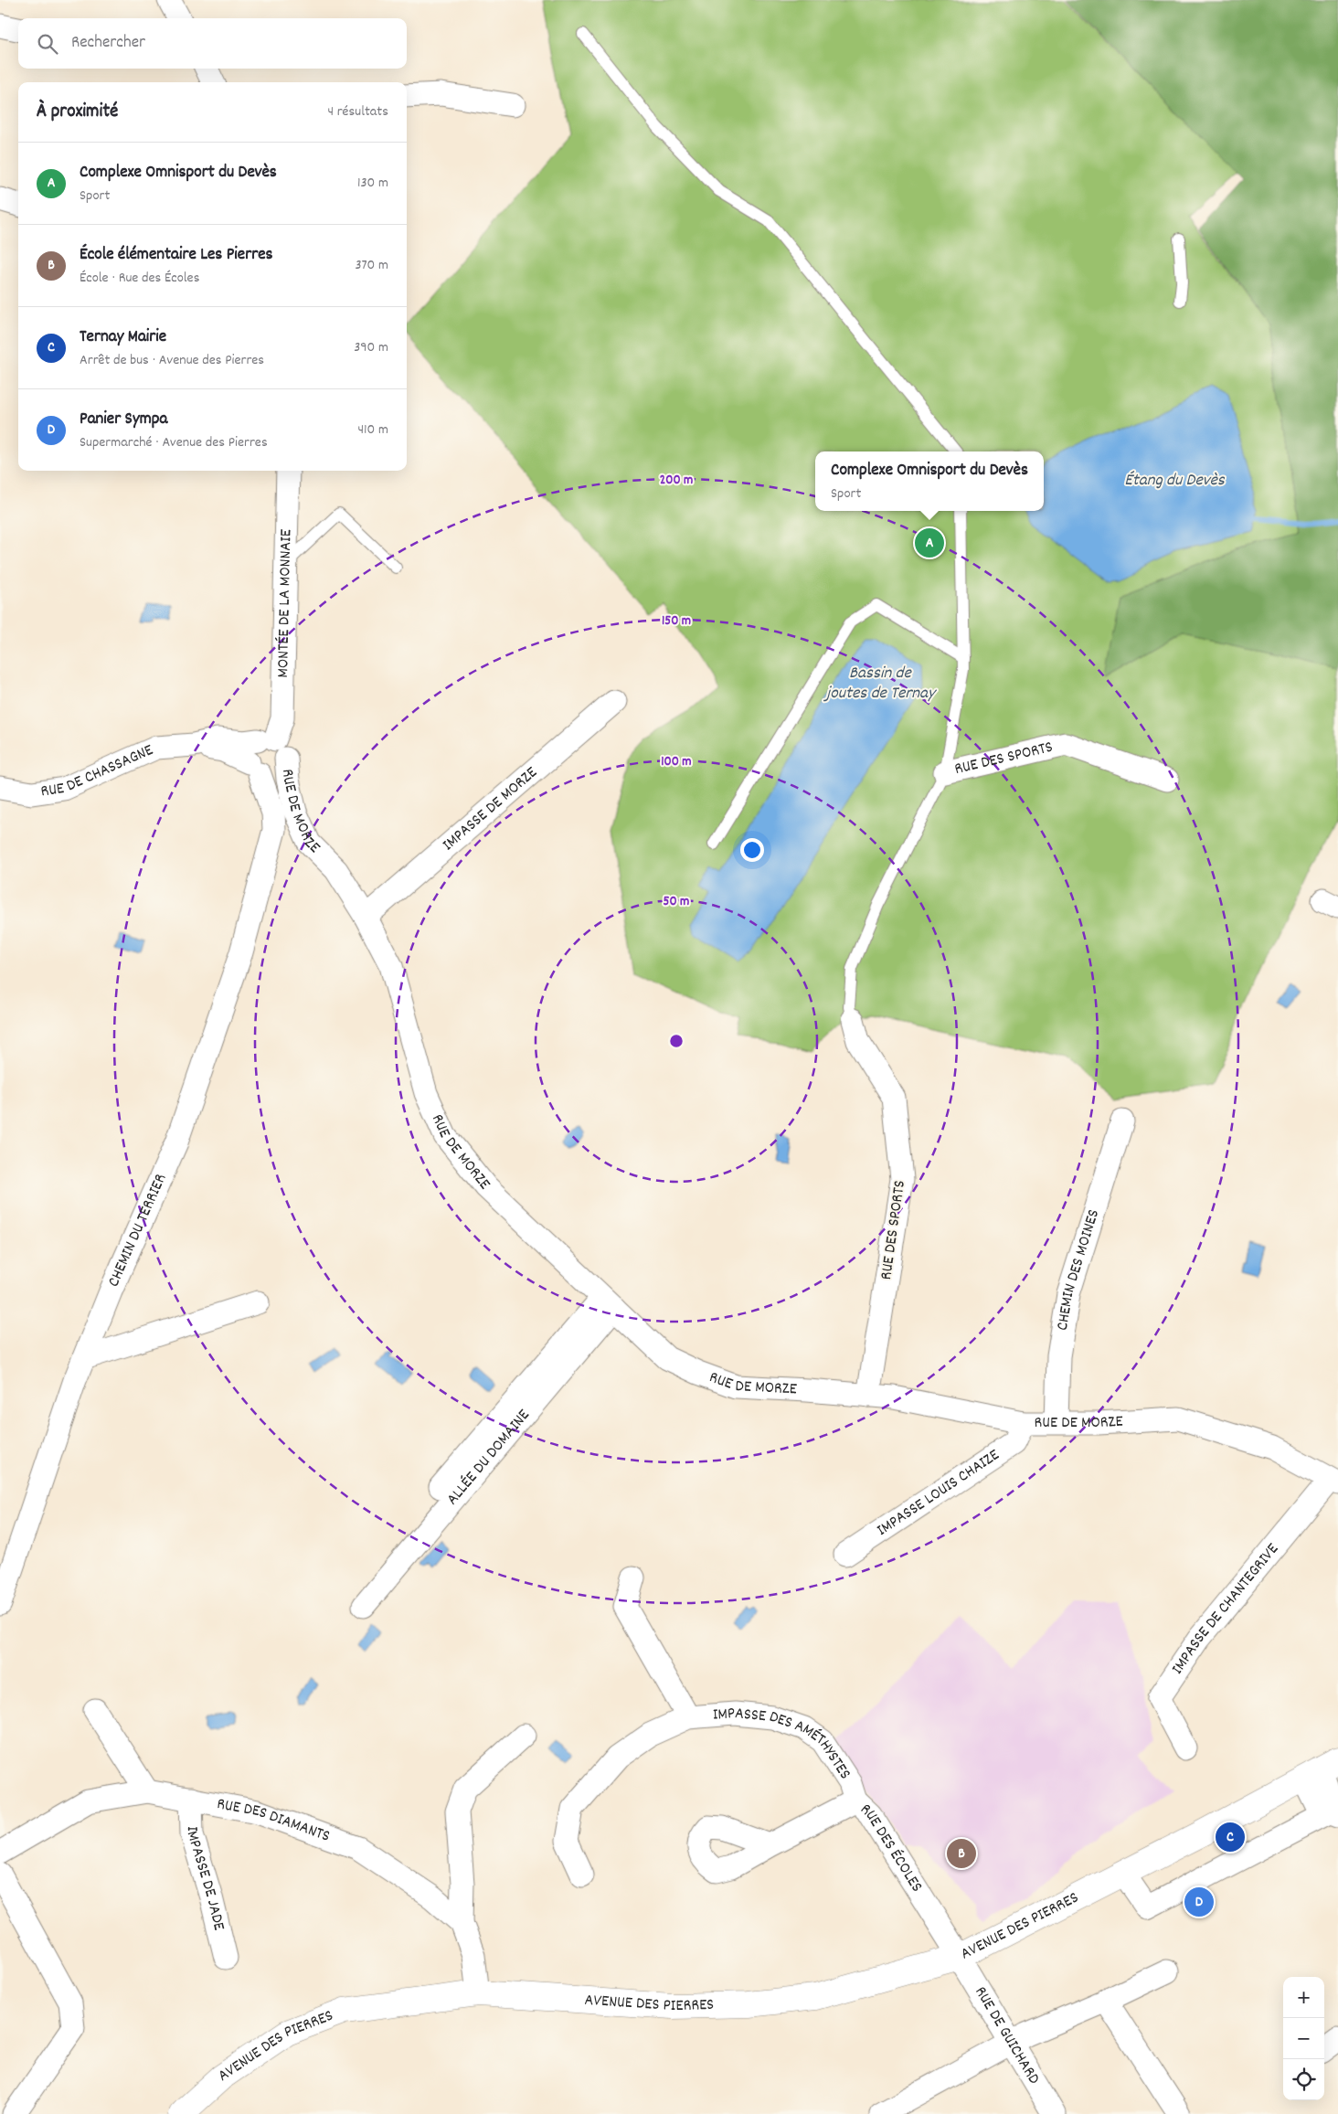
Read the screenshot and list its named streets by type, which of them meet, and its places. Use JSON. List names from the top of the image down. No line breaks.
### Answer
{"streets":{"street":["MONTÉE DE LA MONNAIE","RUE DES SPORTS","RUE DE CHASSAGNE","RUE DE MORZE","IMPASSE DE MORZE","CHEMIN DU TERRIER","CHEMIN DES MOINES","ALLÉE DU DOMAINE","IMPASSE LOUIS CHAIZE","IMPASSE DE CHANTEGRIVE","IMPASSE DES AMÉTHYSTES","RUE DES DIAMANTS","RUE DES ÉCOLES","IMPASSE DE JADE","AVENUE DES PIERRES","RUE DE GUICHARD"]},"crossings":[["MONTÉE DE LA MONNAIE","RUE DE MORZE"],["RUE DES SPORTS","RUE DE MORZE"],["RUE DE MORZE","IMPASSE DE MORZE"],["RUE DE MORZE","CHEMIN DES MOINES"],["RUE DE MORZE","ALLÉE DU DOMAINE"],["RUE DE MORZE","IMPASSE LOUIS CHAIZE"],["RUE DE MORZE","IMPASSE DE CHANTEGRIVE"],["IMPASSE DES AMÉTHYSTES","RUE DES ÉCOLES"],["RUE DES DIAMANTS","IMPASSE DE JADE"],["RUE DES DIAMANTS","AVENUE DES PIERRES"],["RUE DES ÉCOLES","AVENUE DES PIERRES"],["RUE DES ÉCOLES","RUE DE GUICHARD"],["AVENUE DES PIERRES","RUE DE GUICHARD"]],"water":["Étang du Devès","Bassin de joutes de Ternay"],"page":{"search":"Rechercher","heading":["À proximité","4 résultats"],"list":[{"mark":"A","name":"Complexe Omnisport du Devès","note":"Sport","value":"130 m"},{"mark":"B","name":"École élémentaire Les Pierres","note":"École · Rue des Écoles","value":"370 m"},{"mark":"C","name":"Ternay Mairie","note":"Arrêt de bus · Avenue des Pierres","value":"390 m"},{"mark":"D","name":"Panier Sympa","note":"Supermarché · Avenue des Pierres","value":"410 m"}],"popup":["Complexe Omnisport du Devès","Sport"],"pins":["A","C","B","D"],"map_buttons":["+","−"]},"rings":["200 m","150 m","100 m","50 m"]}
